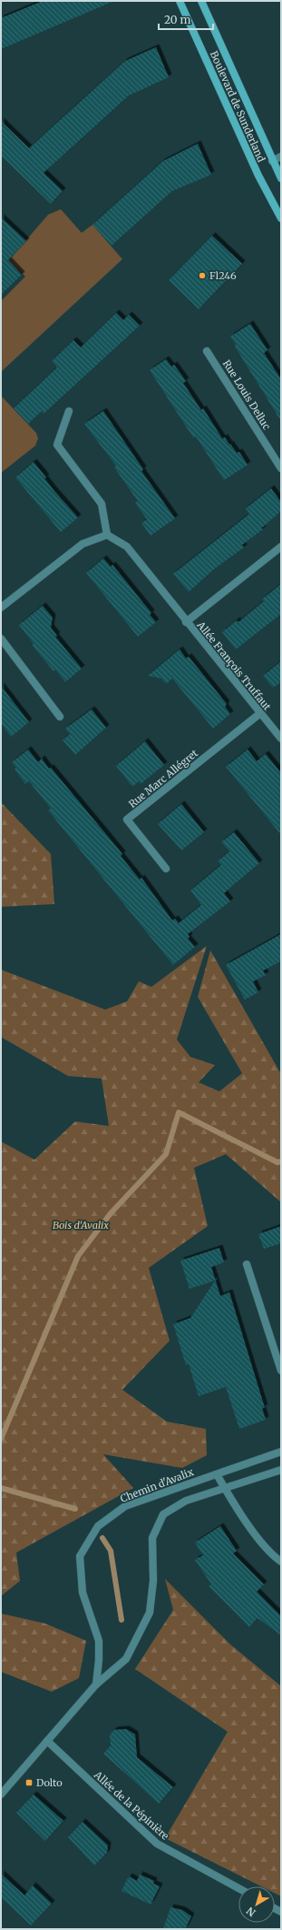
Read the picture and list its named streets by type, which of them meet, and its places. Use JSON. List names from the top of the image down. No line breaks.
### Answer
{"streets":{"main road":["Boulevard de Sunderland"],"street":["Rue Louis Delluc","Allée François Truffaut","Rue Marc Allégret","Chemin d'Avalix","Allée de la Pépinière"]},"crossings":[["Allée François Truffaut","Rue Marc Allégret"]],"parks":["Bois d'Avalix"],"places":{"other":["Fl246"],"transit":["Dolto"]},"scale_bar":"20 m","north":"bottom left"}
